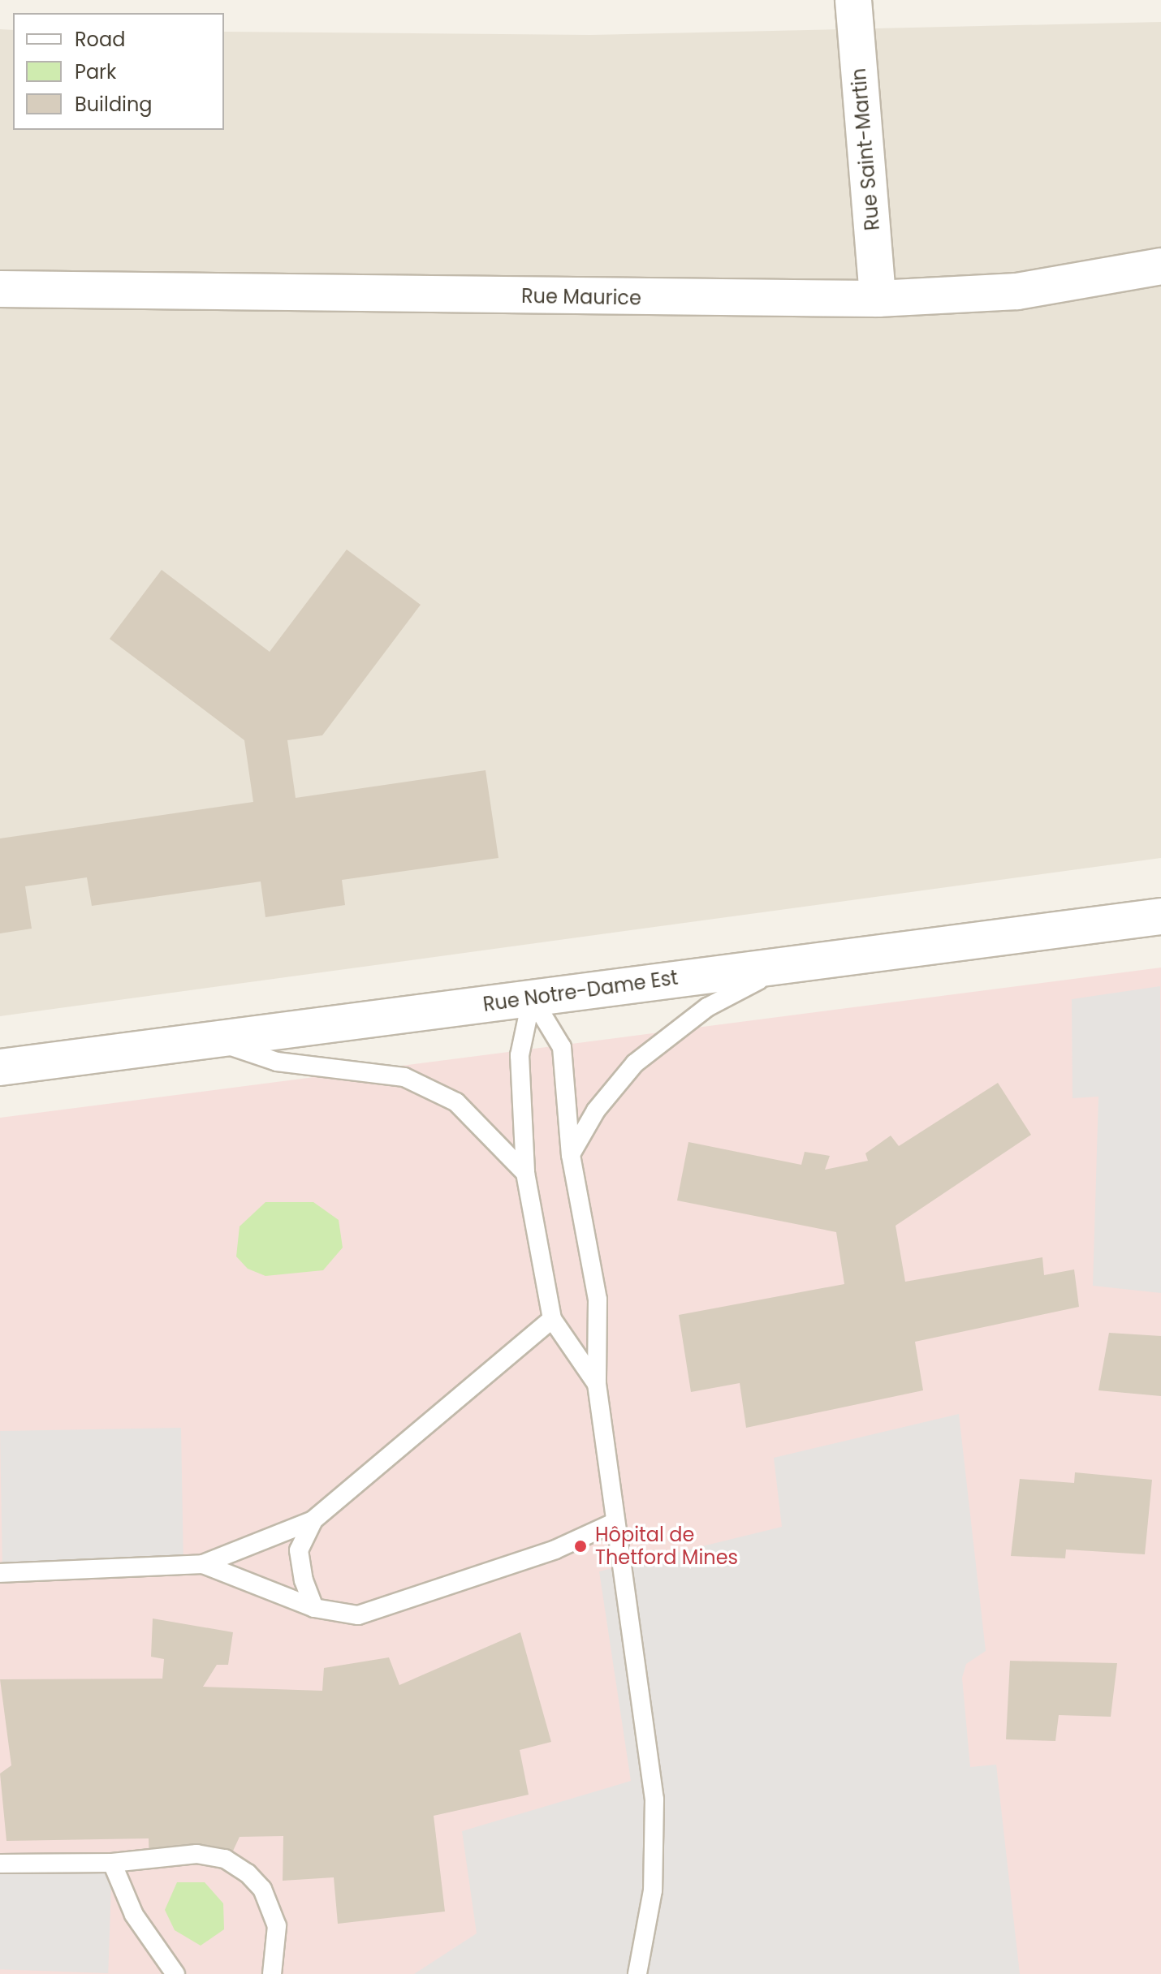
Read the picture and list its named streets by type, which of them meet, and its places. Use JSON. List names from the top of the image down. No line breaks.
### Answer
{"streets":{"street":["Rue Saint-Martin","Rue Maurice","Rue Notre-Dame Est"]},"crossings":[["Rue Saint-Martin","Rue Maurice"]],"places":["Hôpital de Thetford Mines"],"legend":["Road","Park","Building"]}
